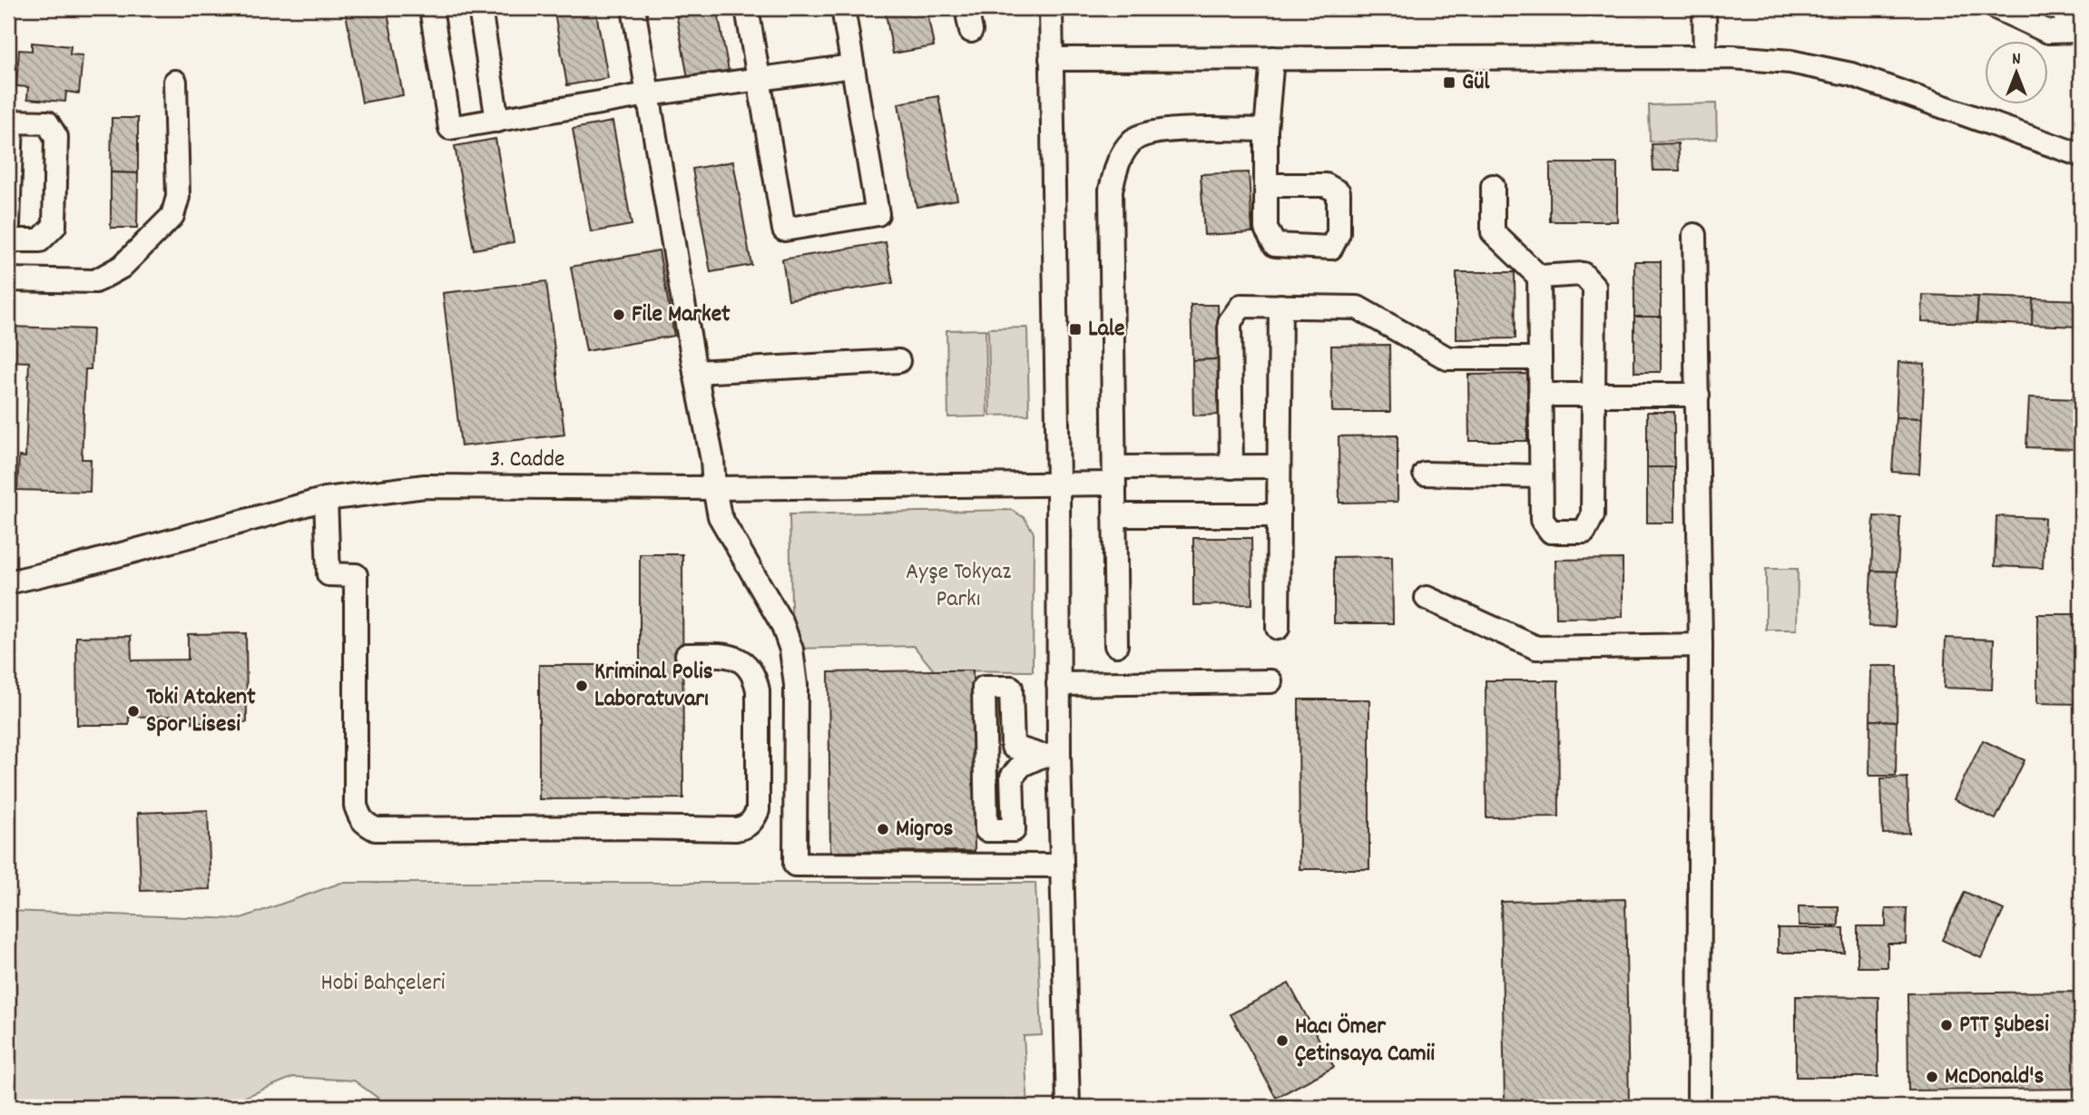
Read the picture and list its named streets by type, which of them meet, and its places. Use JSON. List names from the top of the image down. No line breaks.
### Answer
{"streets":{"street":["3. Cadde"]},"parks":["Ayşe Tokyaz Parkı","Hobi Bahçeleri"],"places":{"transit":["Gül","Lale"],"other":["File Market","Kriminal Polis Laboratuvarı","Toki Atakent Spor Lisesi","Migros","PTT Şubesi","Hacı Ömer Çetinsaya Camii","McDonald's"]},"north":"top"}
